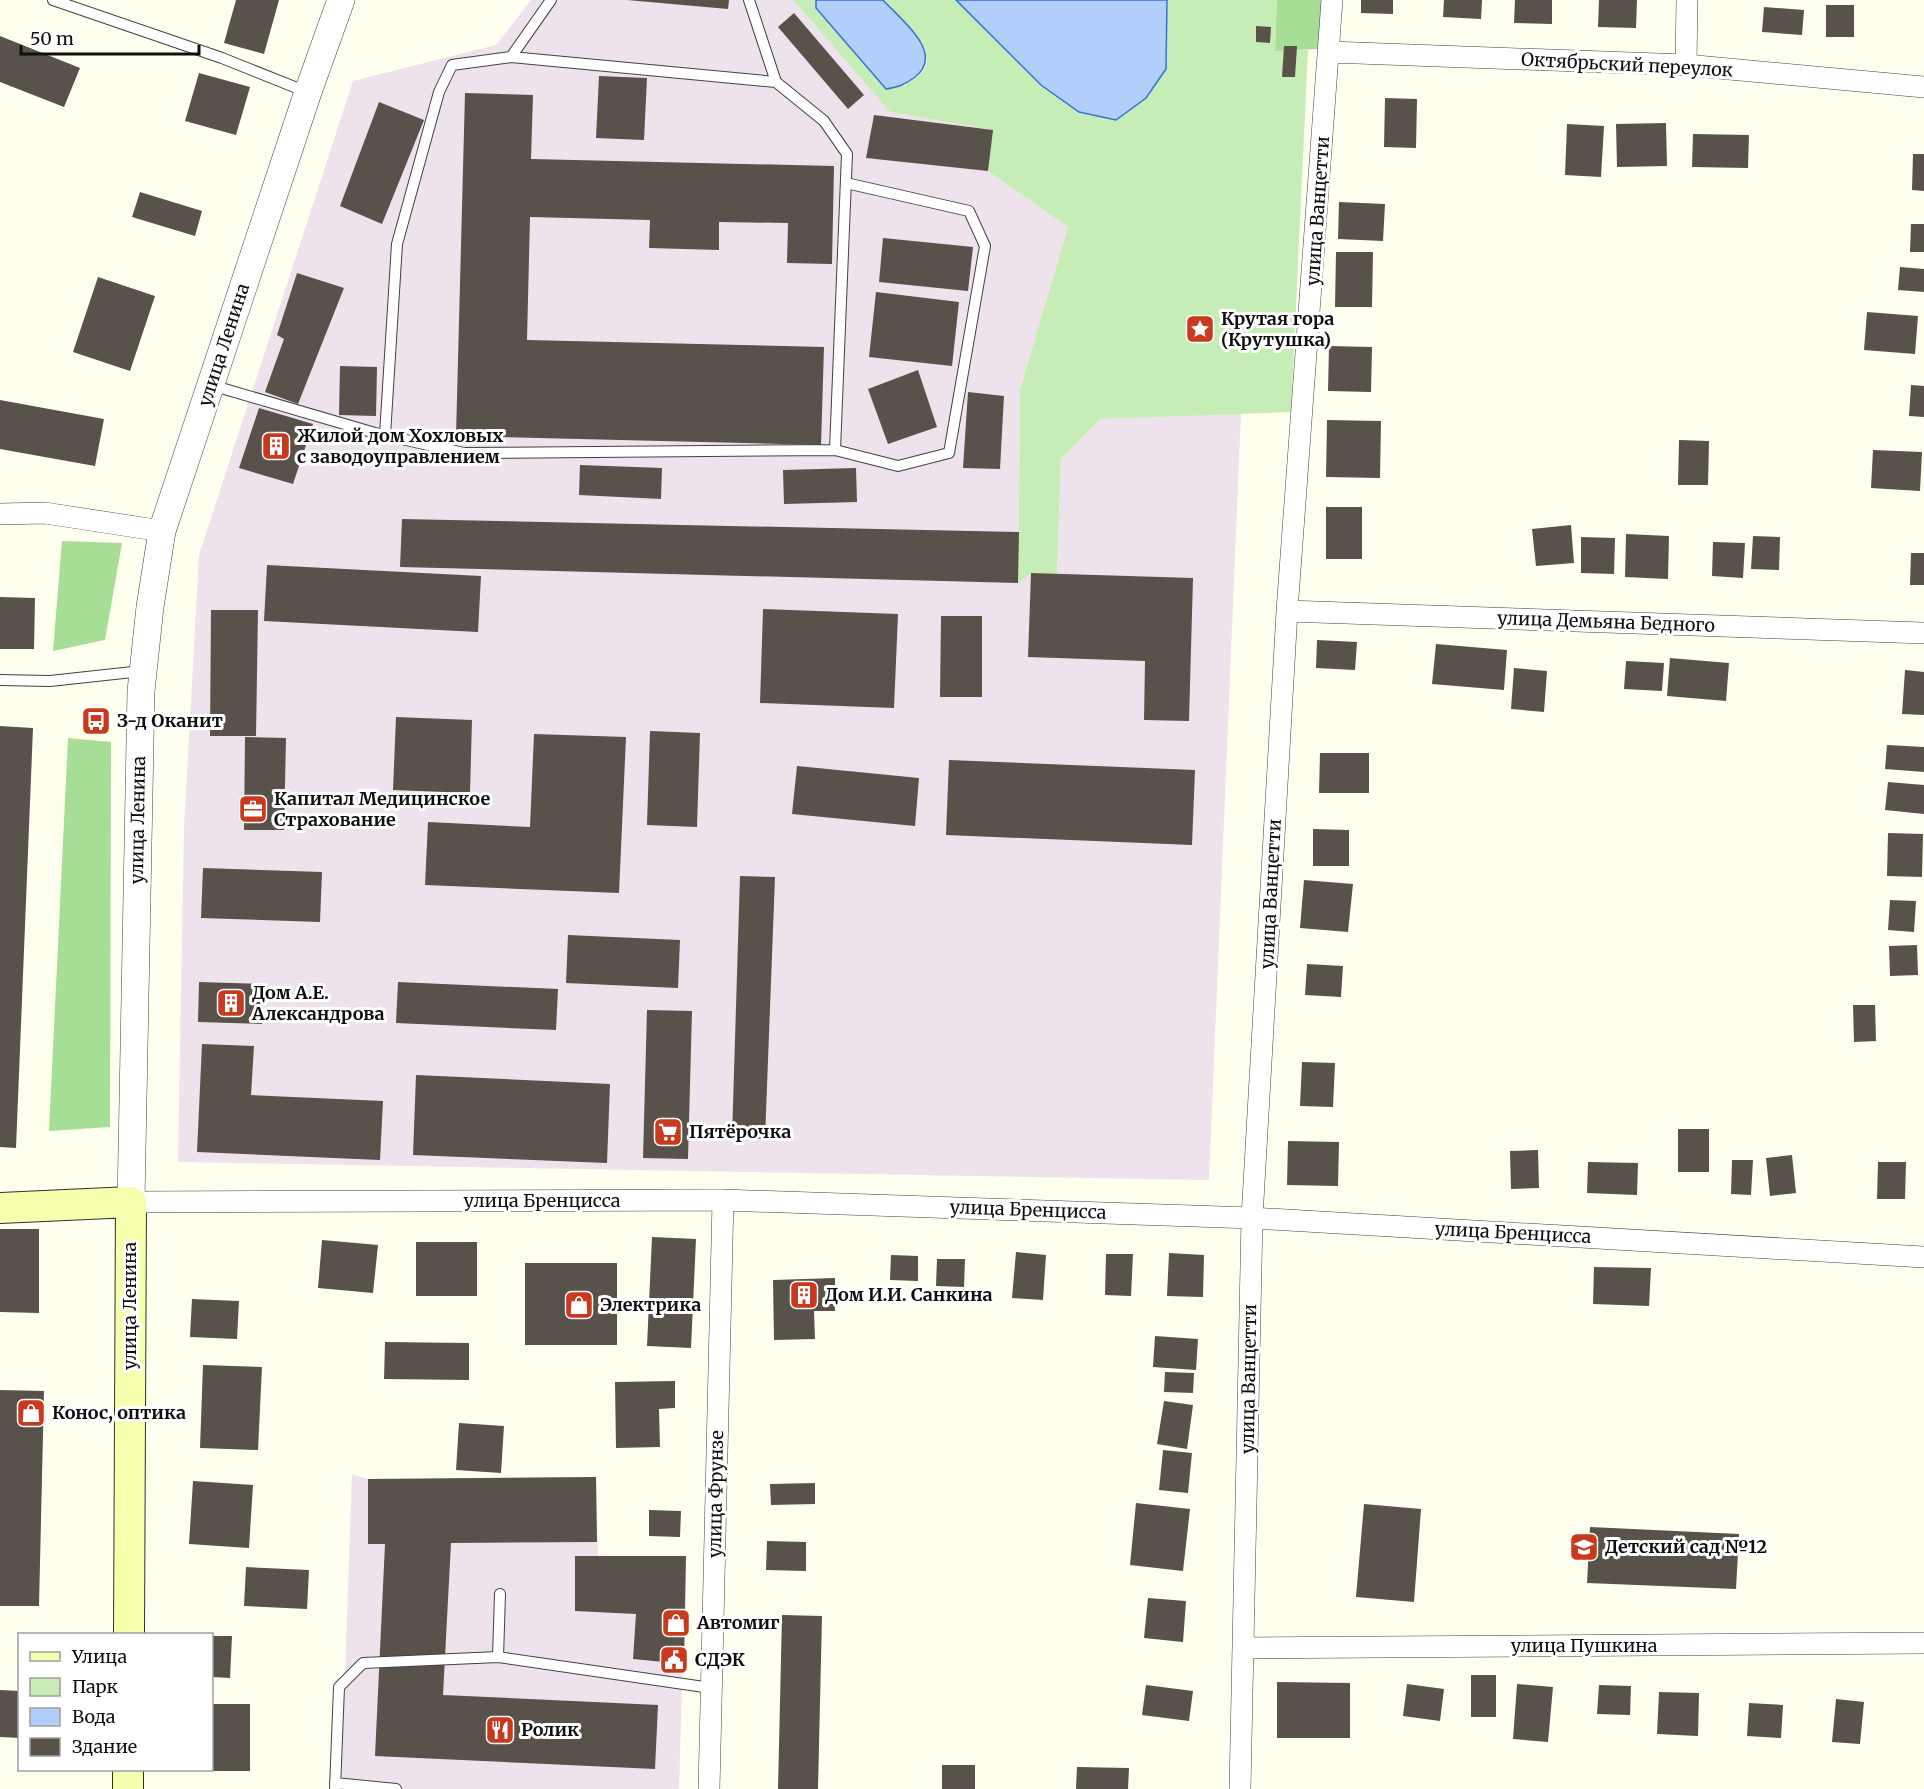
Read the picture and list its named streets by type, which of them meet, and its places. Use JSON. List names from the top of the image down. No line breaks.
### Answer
{"streets":{"main road":["улица Ленина"],"street":["Октябрьский переулок","улица Ванцетти","улица Демьяна Бедного","улица Бренцисса","улица Фрунзе","улица Пушкина"]},"crossings":[["Октябрьский переулок","улица Ванцетти"],["улица Ванцетти","улица Демьяна Бедного"],["улица Ванцетти","улица Бренцисса"],["улица Ванцетти","улица Пушкина"],["улица Ленина","улица Бренцисса"],["улица Бренцисса","улица Фрунзе"]],"places":{"place":["Крутая гора (Крутушка)"],"building":["Жилой дом Хохловых с заводоуправлением","Дом А.Е. Александрова","Дом И.И. Санкина"],"bus stop":["З-д Оканит"],"office":["Капитал Медицинское Страхование"],"supermarket":["Пятёрочка"],"shop":["Электрика","Конос, оптика","Автомиг"],"school or university":["Детский сад №12"],"public building":["СДЭК"],"restaurant":["Ролик"]},"legend":["Улица","Парк","Вода","Здание"],"scale_bar":"50 m"}
